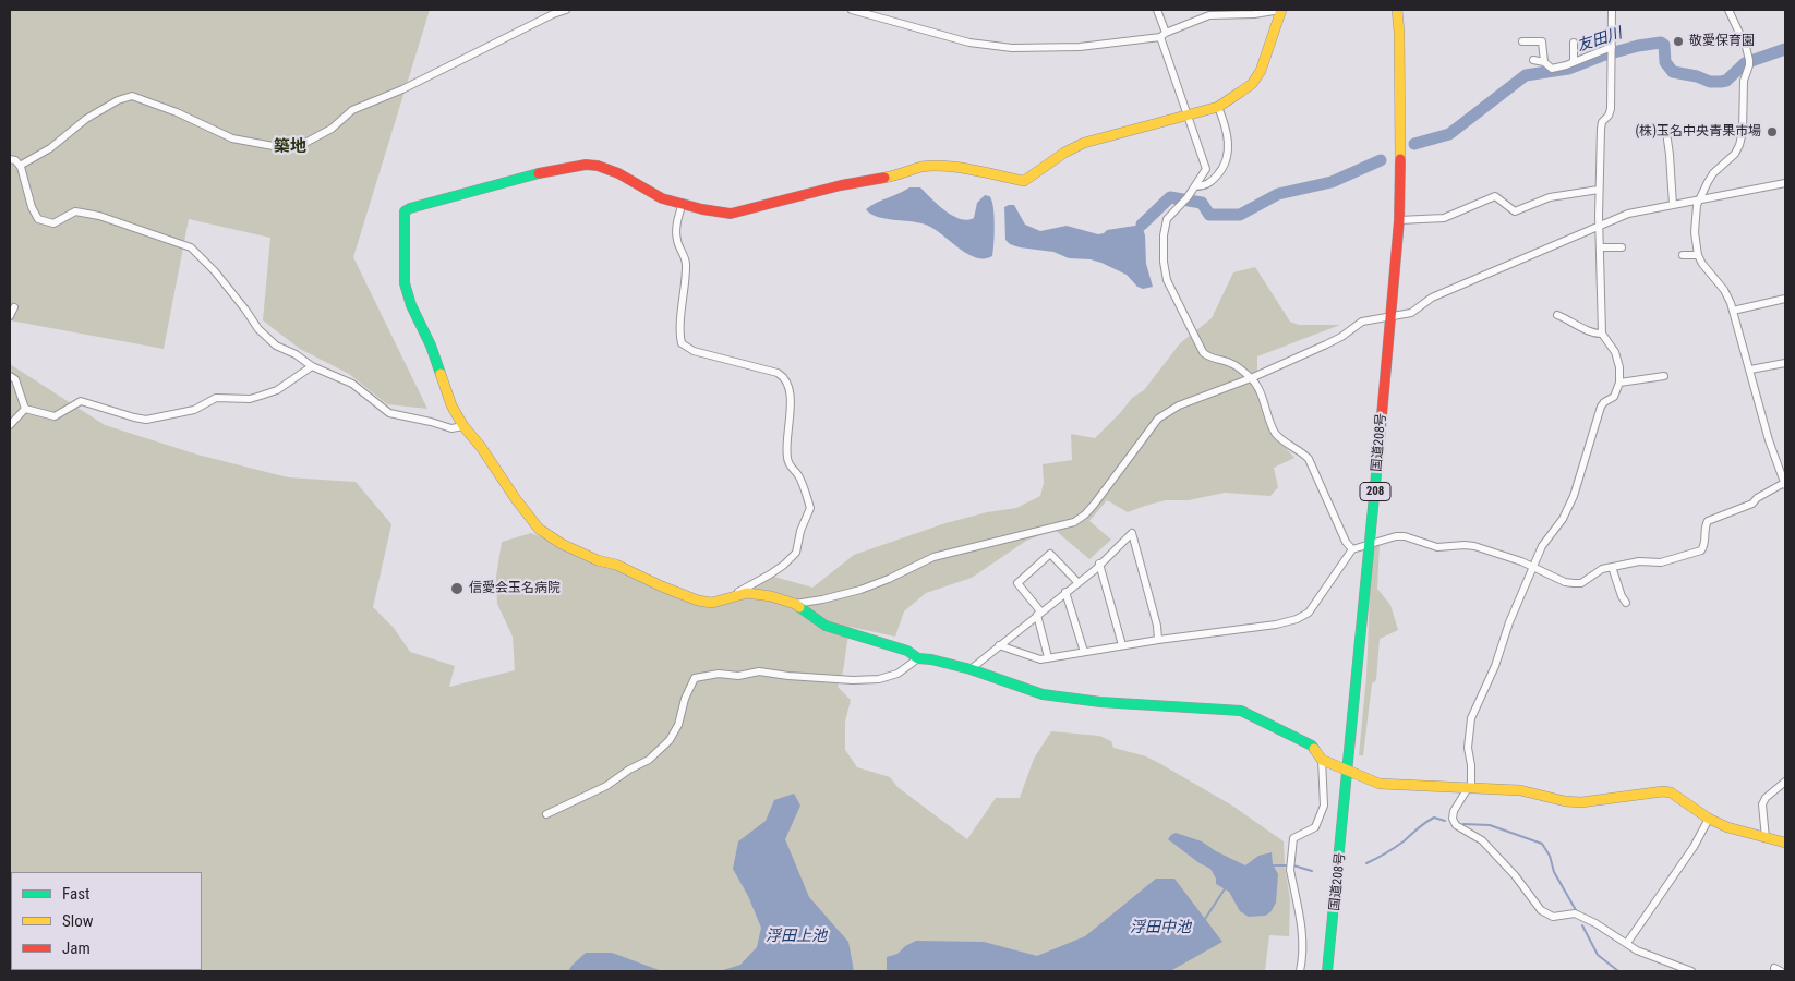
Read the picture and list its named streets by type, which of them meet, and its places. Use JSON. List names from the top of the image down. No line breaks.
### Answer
{"streets":{"main road":["国道208号","208"]},"districts":["築地"],"water":["友田川","浮田中池","浮田上池"],"places":["敬愛保育園","(株)玉名中央青果市場","信愛会玉名病院"],"legend":["Fast","Slow","Jam"]}
